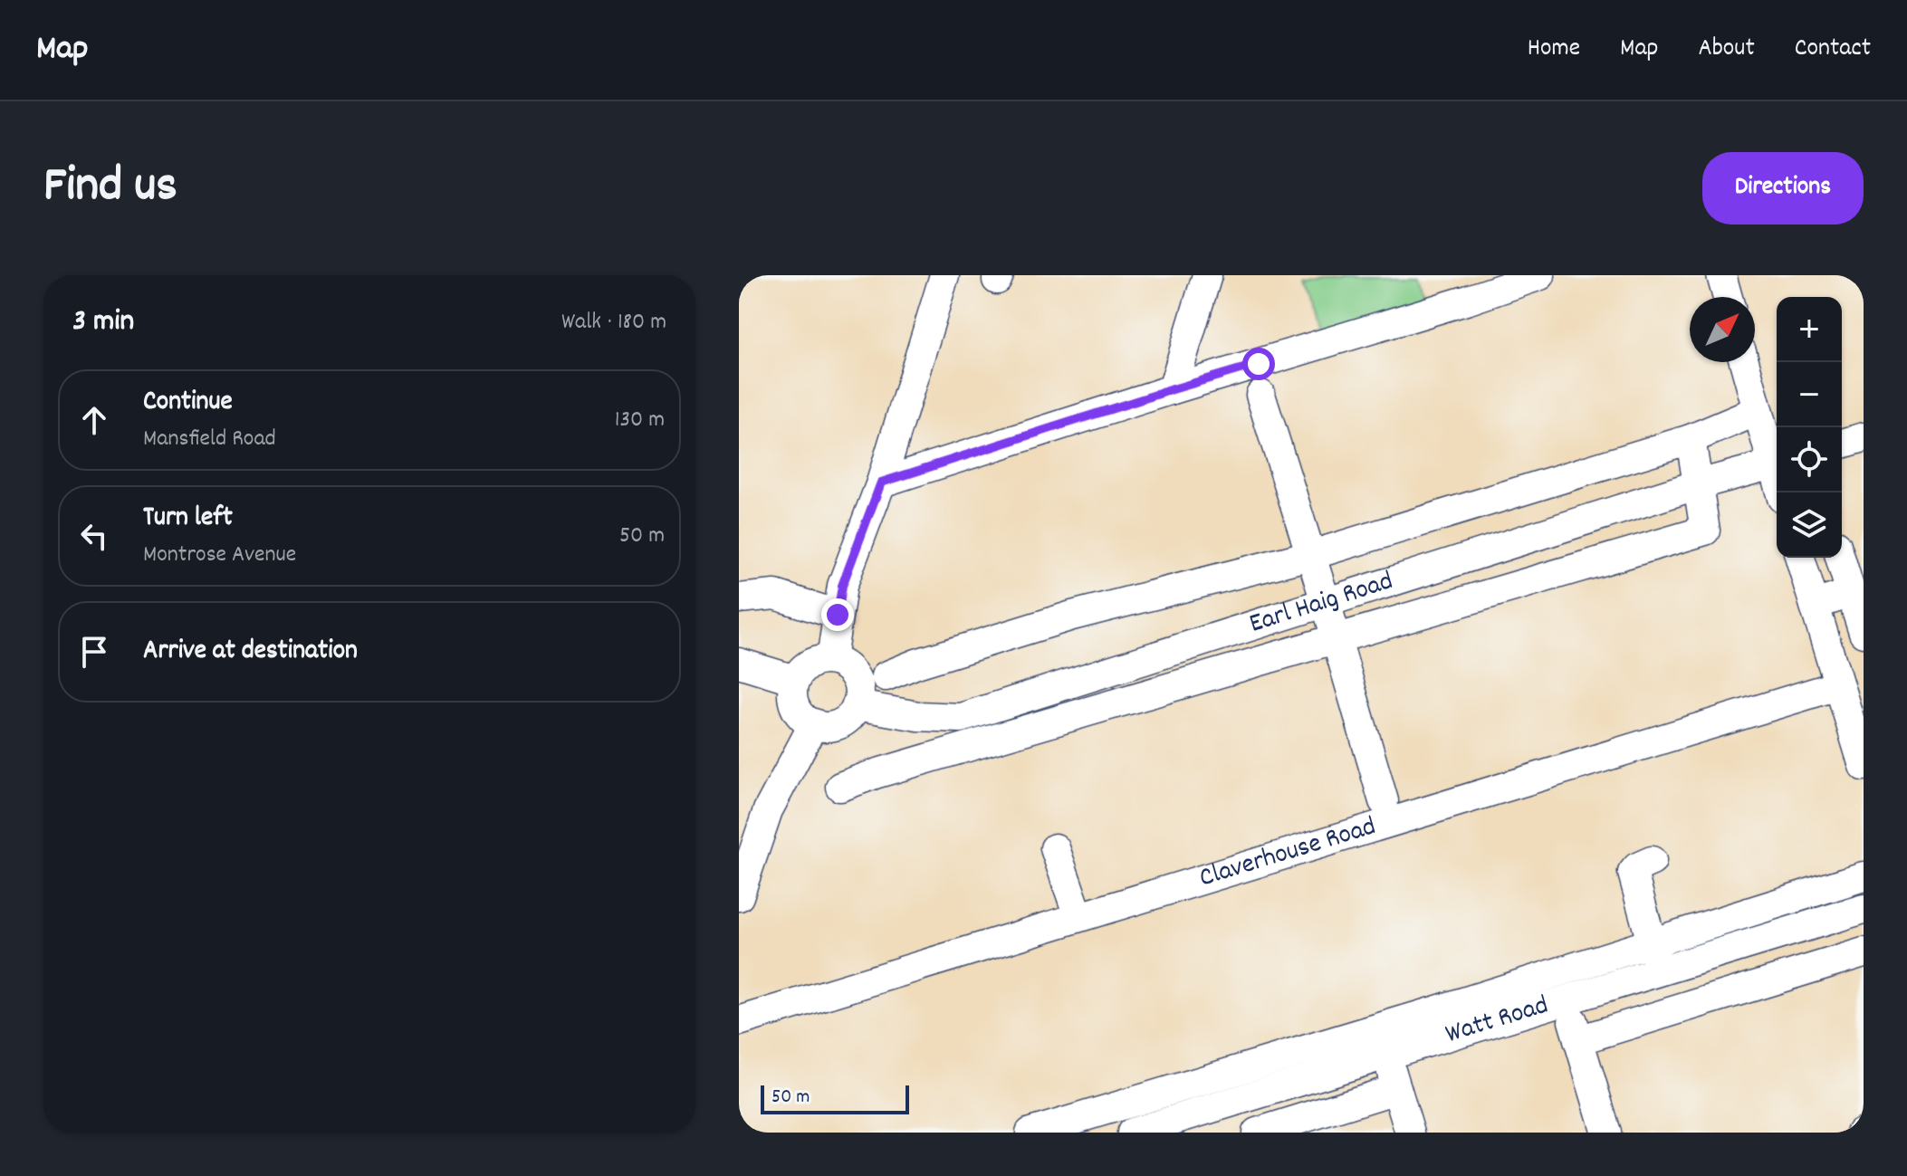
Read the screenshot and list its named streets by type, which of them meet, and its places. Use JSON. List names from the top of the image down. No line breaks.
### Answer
{"streets":{"street":["Earl Haig Road","Claverhouse Road","Watt Road"]},"scale_bar":"50 m","north":"top right","page":{"header":"Map","nav":["Home","Map","About","Contact"],"title":"Find us","buttons":"Directions","heading":["3 min","Walk · 180 m"],"map_buttons":["+","−"],"list":[["Continue","Mansfield Road","130 m"],["Turn left","Montrose Avenue","50 m"],"Arrive at destination"],"scale":"50 m"}}
